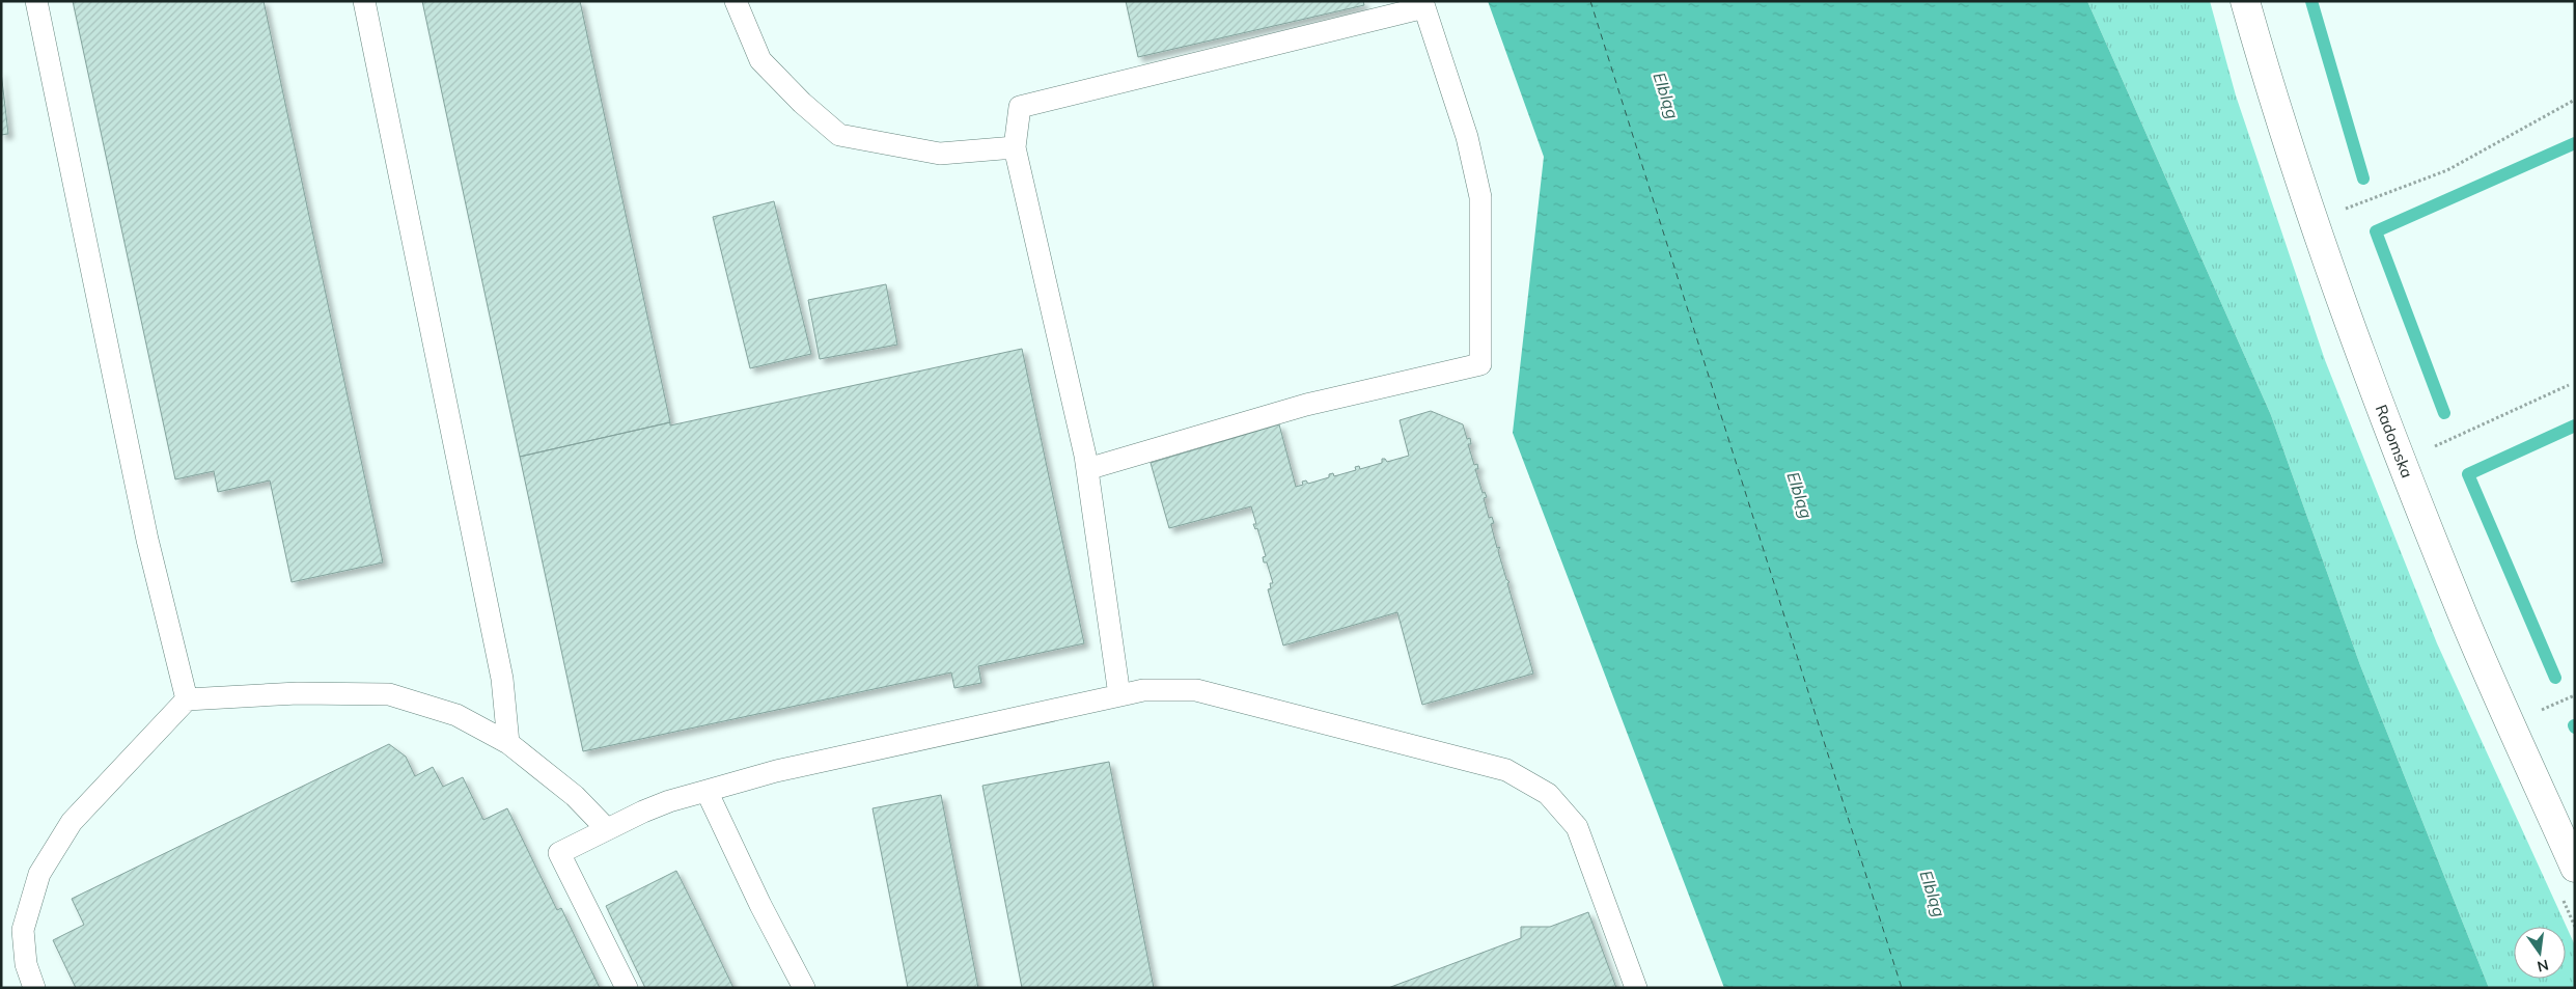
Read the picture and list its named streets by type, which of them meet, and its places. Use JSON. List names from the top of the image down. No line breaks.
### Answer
{"streets":{"street":["Radomska"]},"water":["Elbląg"],"north":"bottom"}
